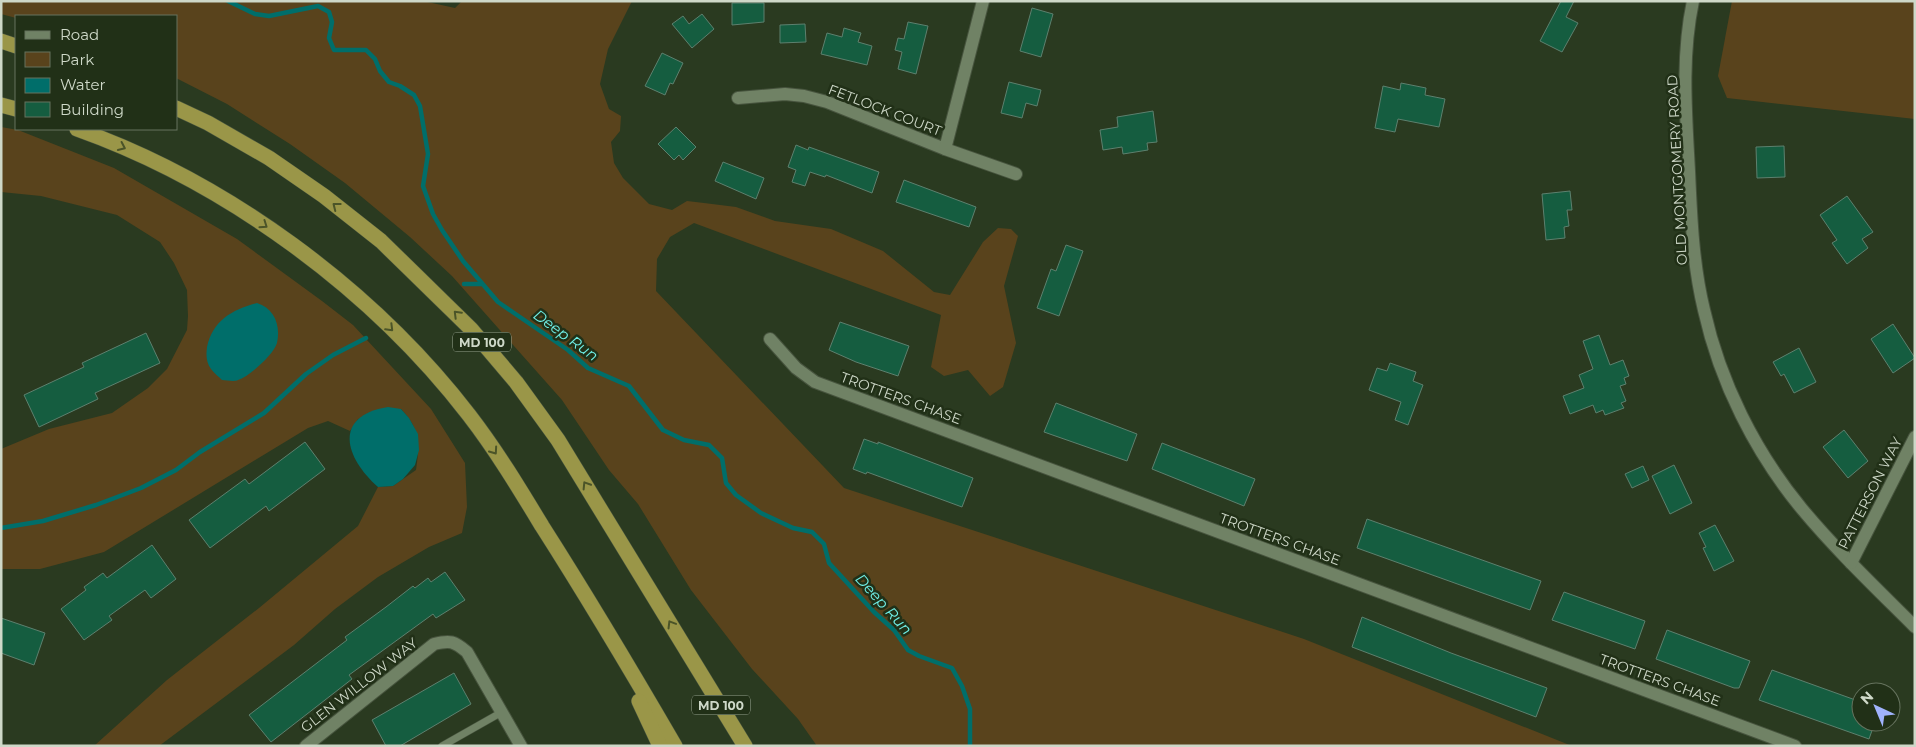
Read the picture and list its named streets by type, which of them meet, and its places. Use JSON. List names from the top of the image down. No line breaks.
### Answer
{"streets":{"highway":["MD 100"],"street":["FETLOCK COURT","OLD MONTGOMERY ROAD","TROTTERS CHASE","PATTERSON WAY","GLEN WILLOW WAY"]},"crossings":[["OLD MONTGOMERY ROAD","PATTERSON WAY"]],"water":["Deep Run"],"legend":["Road","Park","Water","Building"],"north":"top left"}
